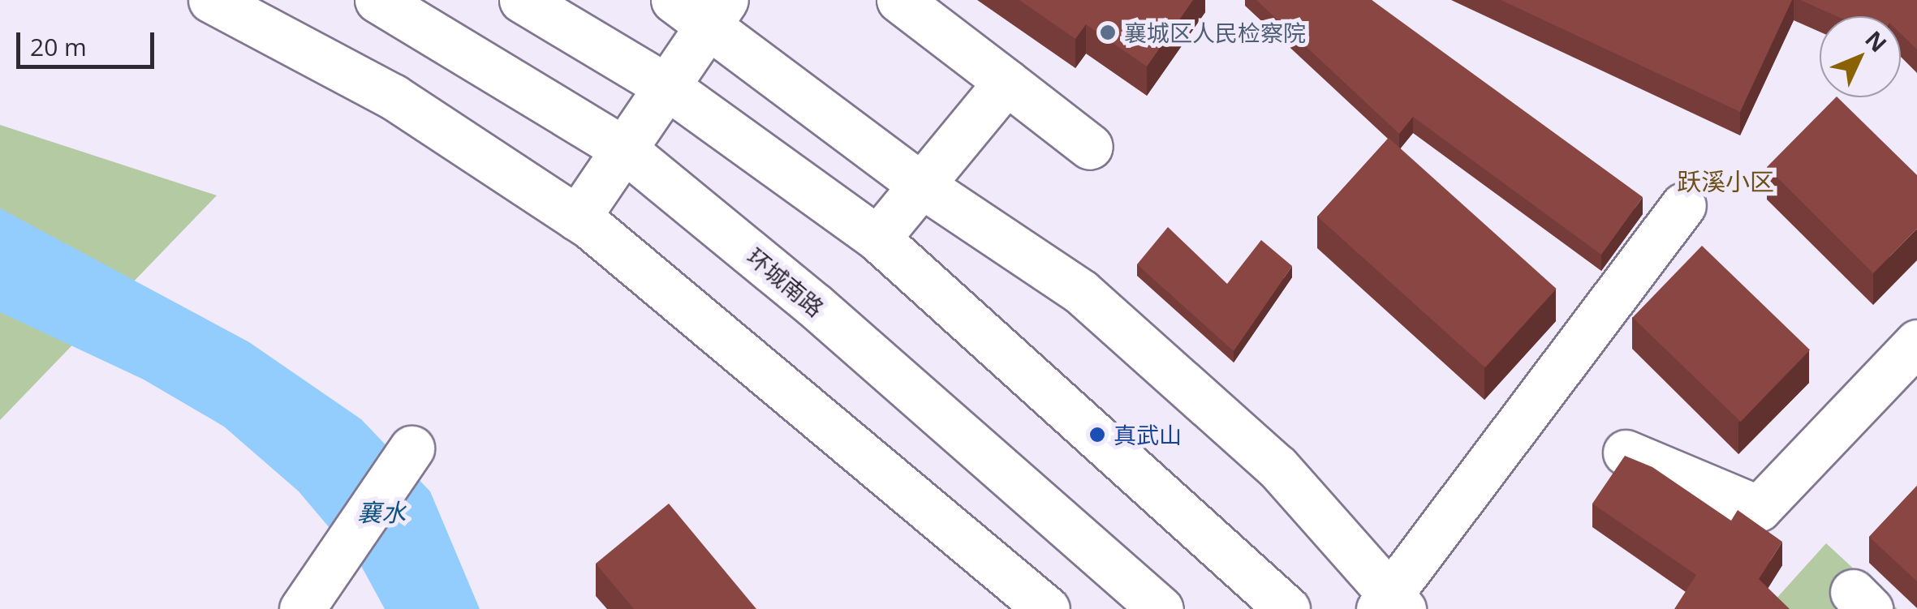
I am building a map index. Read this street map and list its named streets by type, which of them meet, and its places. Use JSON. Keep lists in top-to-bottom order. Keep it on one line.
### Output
{"streets":{"main road":["环城南路"]},"districts":["跃溪小区"],"water":["襄水"],"places":["襄城区人民检察院","真武山"],"scale_bar":"20 m","north":"top right"}
